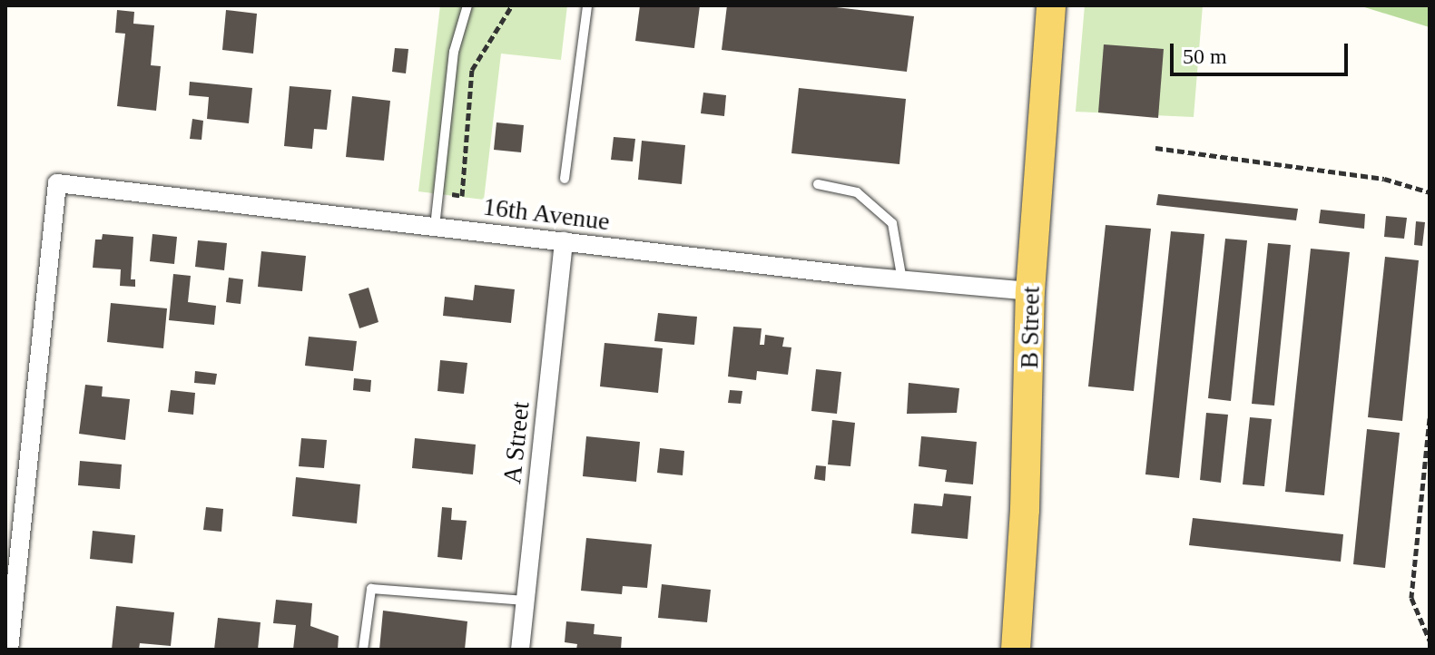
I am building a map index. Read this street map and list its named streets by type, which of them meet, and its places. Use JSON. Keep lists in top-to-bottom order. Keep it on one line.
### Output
{"streets":{"main road":["B Street"],"street":["16th Avenue","A Street"]},"crossings":[["16th Avenue","B Street"],["16th Avenue","A Street"]],"scale_bar":"50 m"}
